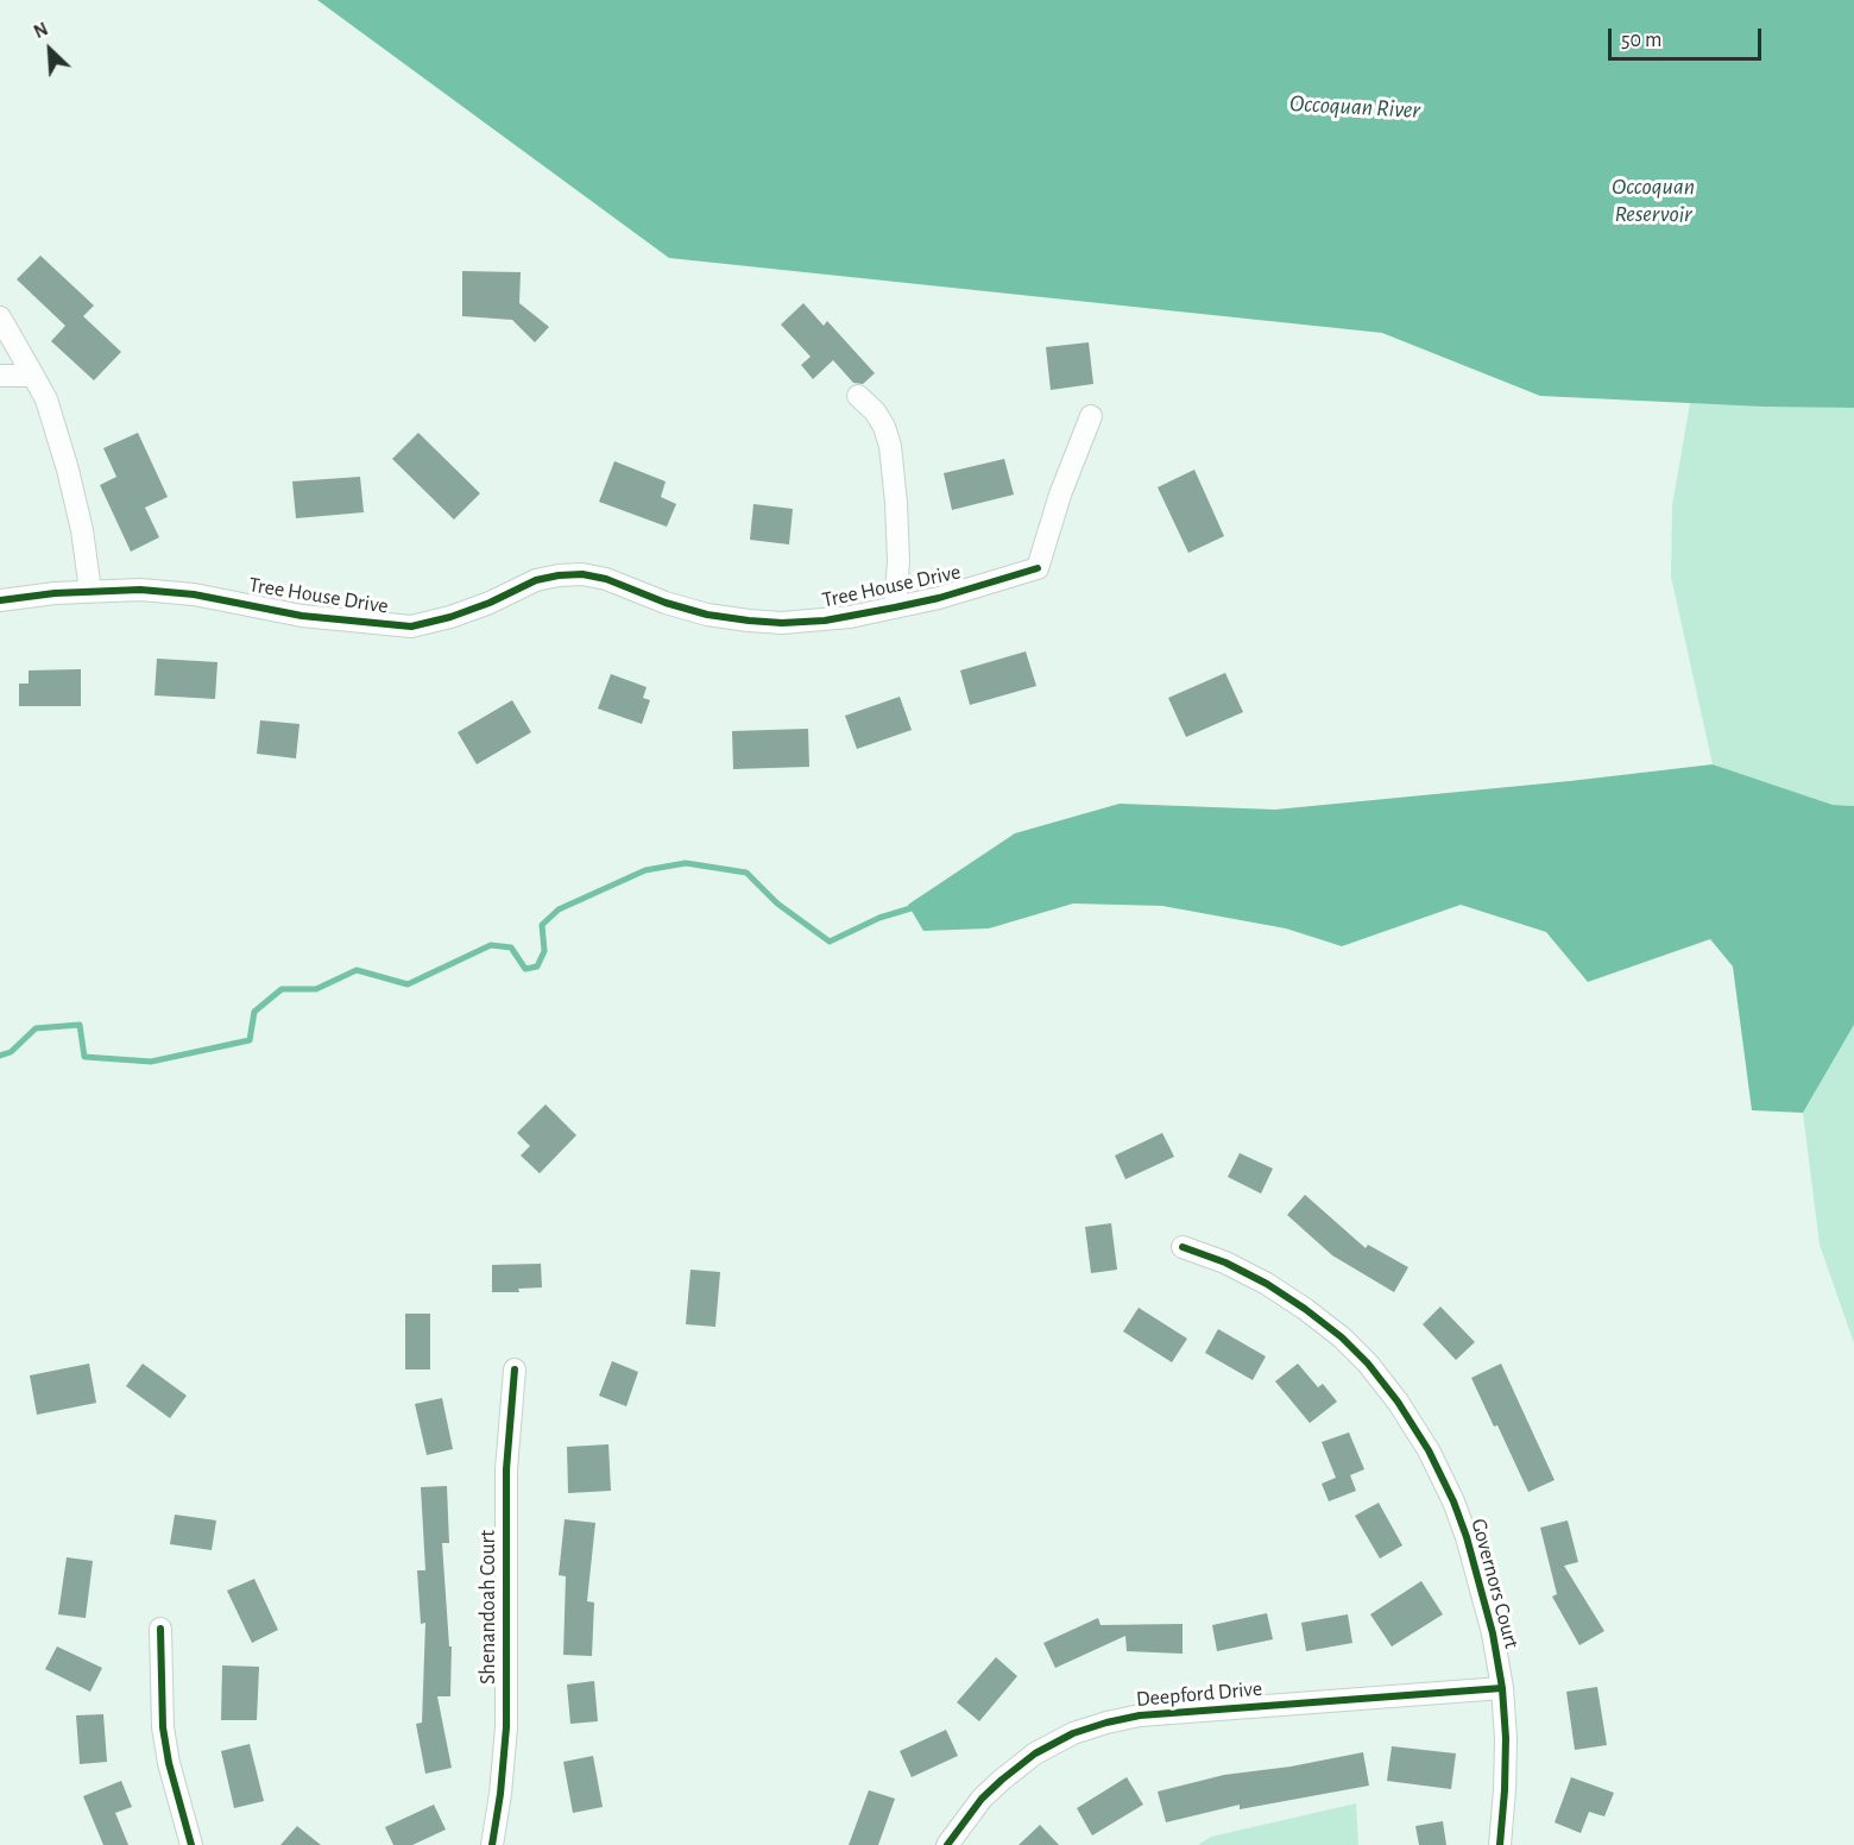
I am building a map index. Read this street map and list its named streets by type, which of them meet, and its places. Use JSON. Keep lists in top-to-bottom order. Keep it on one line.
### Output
{"streets":{"street":["Tree House Drive","Governors Court","Shenandoah Court","Deepford Drive"]},"crossings":[["Governors Court","Deepford Drive"]],"water":["Occoquan River","Occoquan Reservoir"],"scale_bar":"50 m","north":"top left"}
